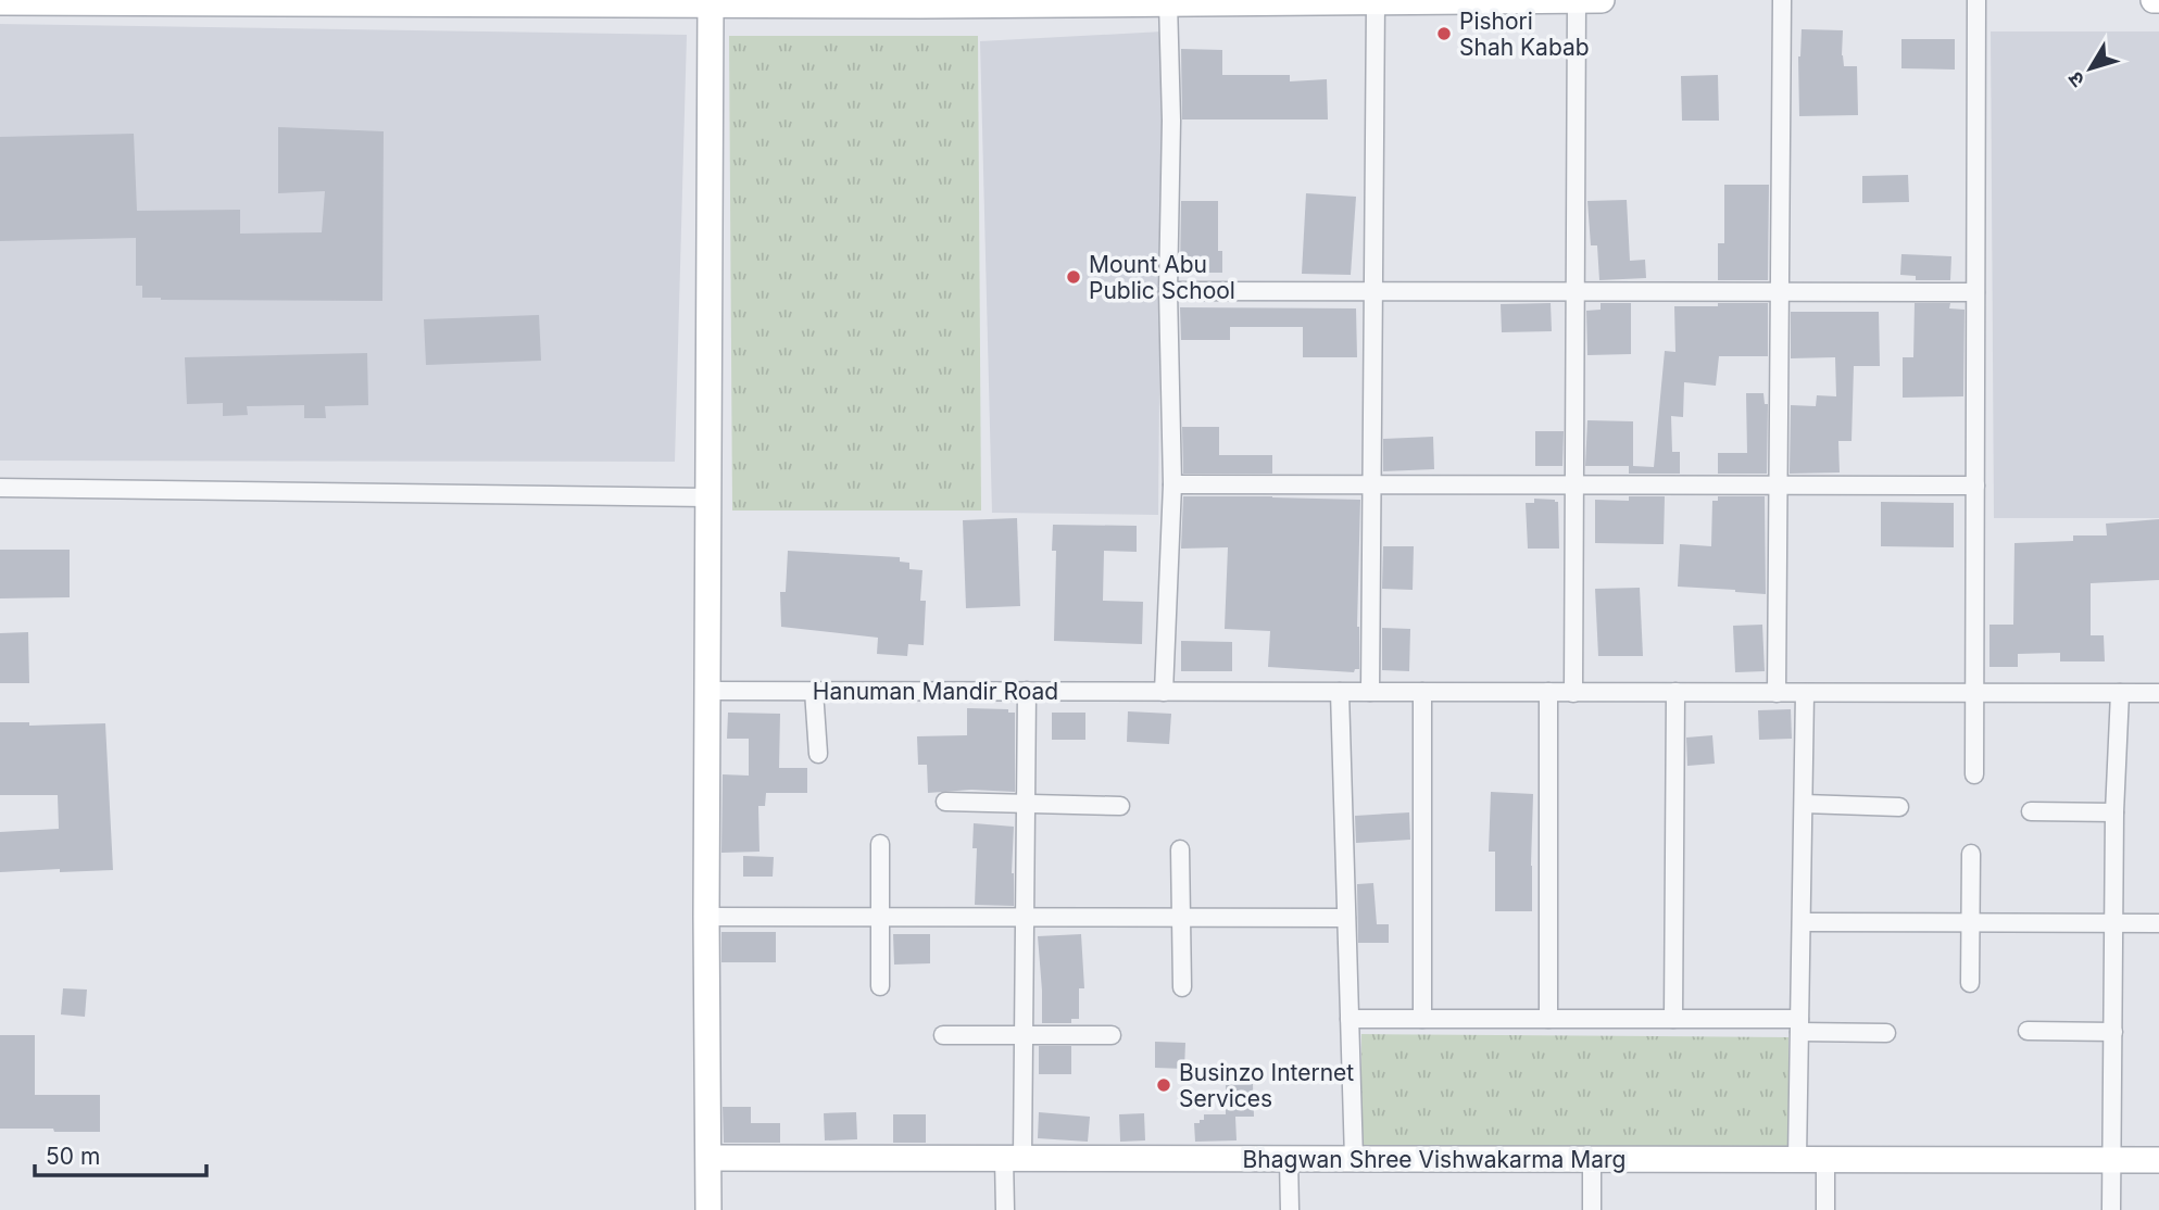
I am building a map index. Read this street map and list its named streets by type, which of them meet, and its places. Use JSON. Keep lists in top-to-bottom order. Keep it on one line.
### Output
{"streets":{"street":["Hanuman Mandir Road","Bhagwan Shree Vishwakarma Marg"]},"places":["Pishori Shah Kabab","Mount Abu Public School","Businzo Internet Services"],"scale_bar":"50 m","north":"bottom left"}
